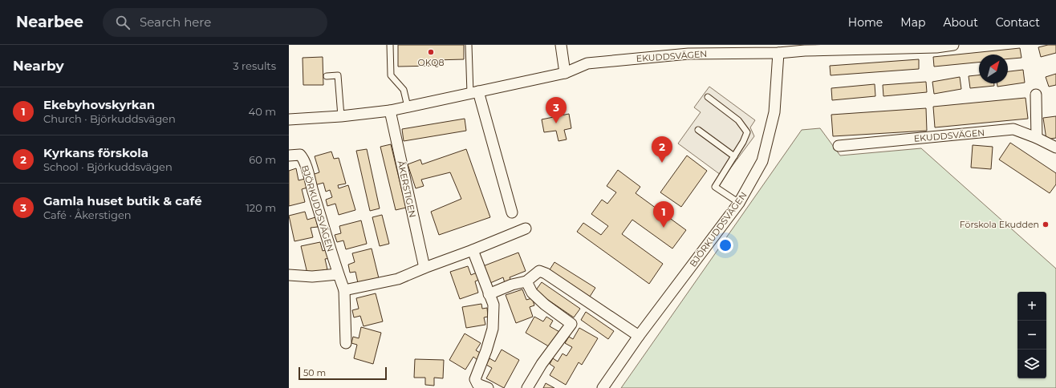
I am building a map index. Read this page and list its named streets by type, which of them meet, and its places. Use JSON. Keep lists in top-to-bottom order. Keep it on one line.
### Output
{"streets":{"street":["EKUDDSVÄGEN","ÅKERSTIGEN","BJÖRKUDDSVÄGEN"]},"crossings":[["EKUDDSVÄGEN","BJÖRKUDDSVÄGEN"]],"places":["OKQ8","Förskola Ekudden"],"scale_bar":"50 m","north":"top right","page":{"header":"Nearbee","search":"Search here","nav":["Home","Map","About","Contact"],"heading":["Nearby","3 results"],"list":[{"mark":"1","name":"Ekebyhovskyrkan","note":"Church · Björkuddsvägen","value":"40 m"},{"mark":"2","name":"Kyrkans förskola","note":"School · Björkuddsvägen","value":"60 m"},{"mark":"3","name":"Gamla huset butik & café","note":"Café · Åkerstigen","value":"120 m"}],"pins":["3","2","1"],"map_buttons":["+","−"],"scale":"50 m"}}
